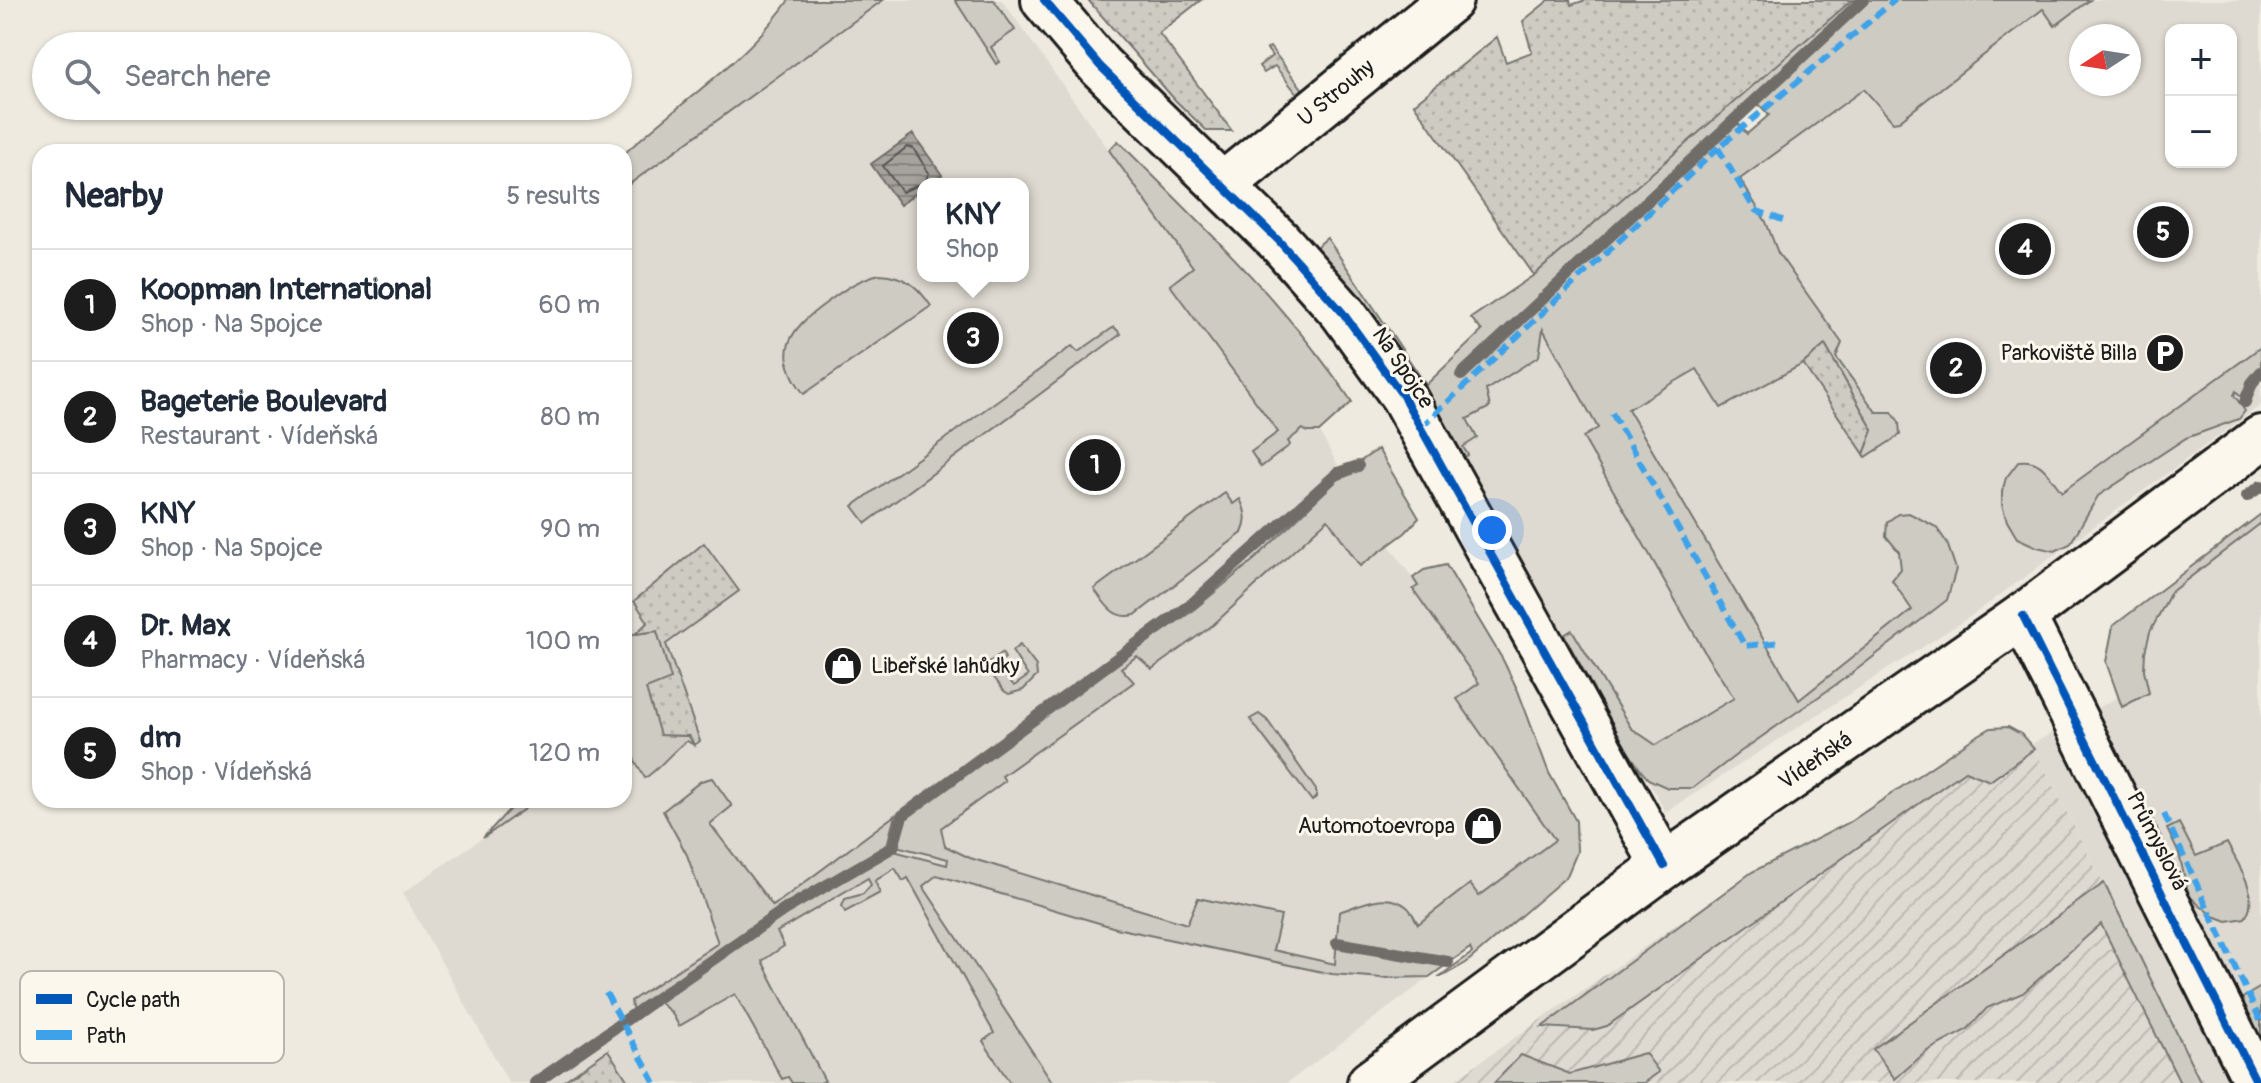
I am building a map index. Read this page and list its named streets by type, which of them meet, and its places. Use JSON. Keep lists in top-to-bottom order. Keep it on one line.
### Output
{"streets":{"street":["U Strouhy","Na Spojce","Vídeňská","Průmyslová"]},"crossings":[["U Strouhy","Na Spojce"],["Na Spojce","Vídeňská"],["Vídeňská","Průmyslová"]],"places":{"parking":["Parkoviště Billa"],"shop":["Libeřské lahůdky","Automotoevropa"]},"legend":["Cycle path","Path"],"north":"left","page":{"map_buttons":["+","−"],"search":"Search here","heading":["Nearby","5 results"],"popup":["KNY","Shop"],"pins":["5","4","3","2","1"],"list":[{"mark":"1","name":"Koopman International","note":"Shop · Na Spojce","value":"60 m"},{"mark":"2","name":"Bageterie Boulevard","note":"Restaurant · Vídeňská","value":"80 m"},{"mark":"3","name":"KNY","note":"Shop · Na Spojce","value":"90 m"},{"mark":"4","name":"Dr. Max","note":"Pharmacy · Vídeňská","value":"100 m"},{"mark":"5","name":"dm","note":"Shop · Vídeňská","value":"120 m"}]}}
